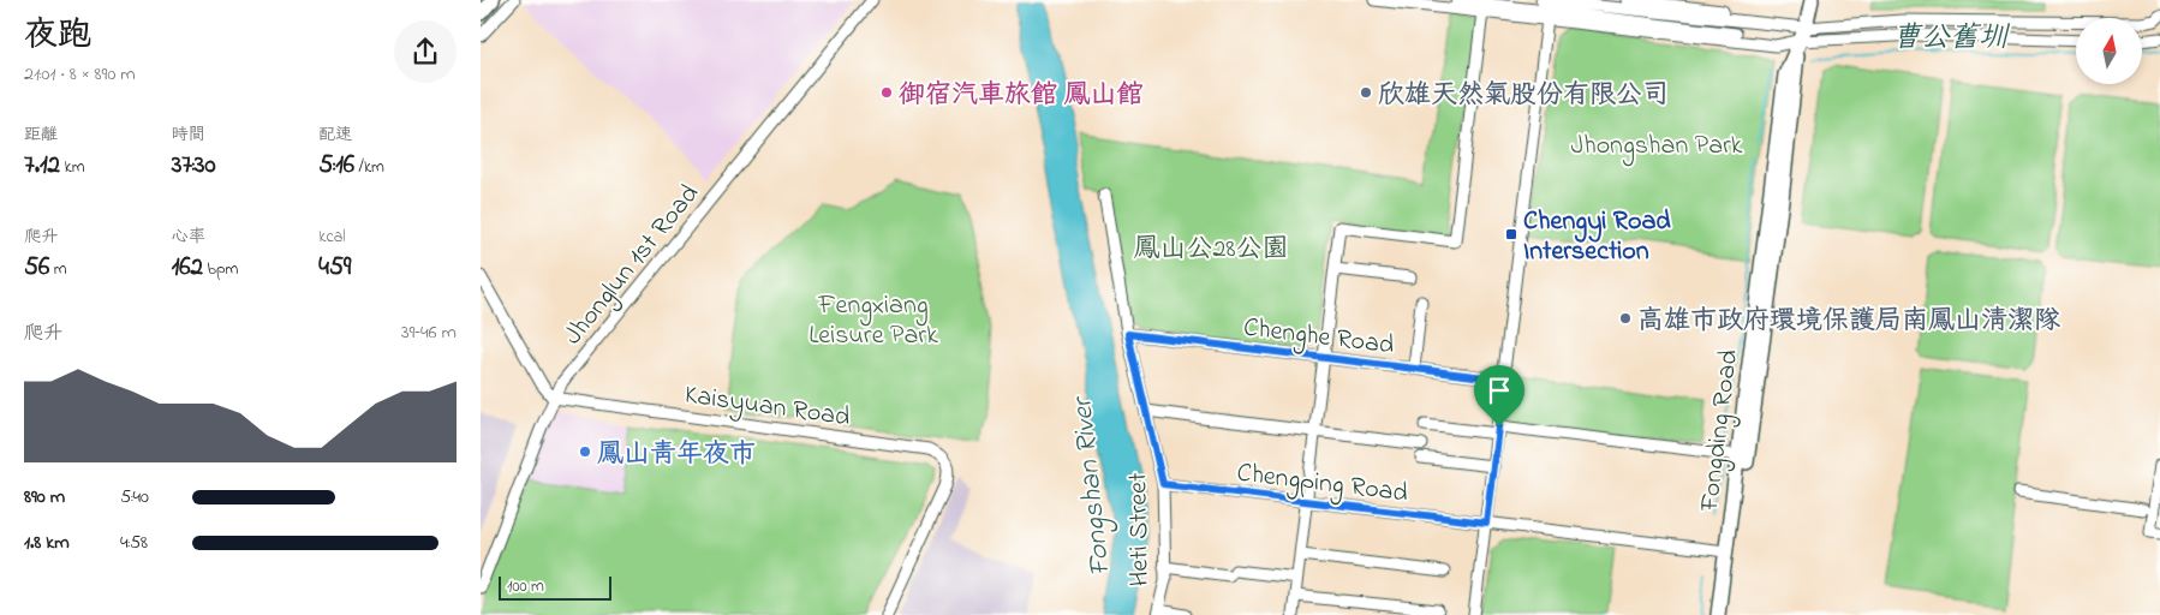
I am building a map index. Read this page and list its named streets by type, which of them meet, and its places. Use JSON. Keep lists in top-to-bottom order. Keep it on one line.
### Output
{"streets":{"main road":["Fongding Road"],"street":["Jhonglun 1st Road","Chenghe Road","Kaisyuan Road","Chengping Road","Heti Street"]},"crossings":[["Jhonglun 1st Road","Kaisyuan Road"],["Chenghe Road","Heti Street"],["Fongding Road","Chengping Road"],["Chengping Road","Heti Street"]],"water":["曹公舊圳","Fongshan River"],"parks":["Jhongshan Park","鳳山公28公園","Fengxiang Leisure Park"],"places":{"other":["御宿汽車旅館 鳳山館","欣雄天然氣股份有限公司","高雄市政府環境保護局南鳳山清潔隊","鳳山青年夜市"],"transit":["Chengyi Road Intersection"]},"scale_bar":"100 m","north":"top","page":{"heading":["夜跑","21:01 · 8 × 890 m"],"stats":[["距離","7.12 km"],["時間","37:30"],["配速","5:16 /km"],["爬升","56 m"],["心率","162 bpm"],["kcal","459"]],"chart":["爬升","39–46 m"],"list":[{"name":"890 m","note":"5:40"},{"name":"1.8 km","note":"4:58"}],"scale":"100 m"}}
